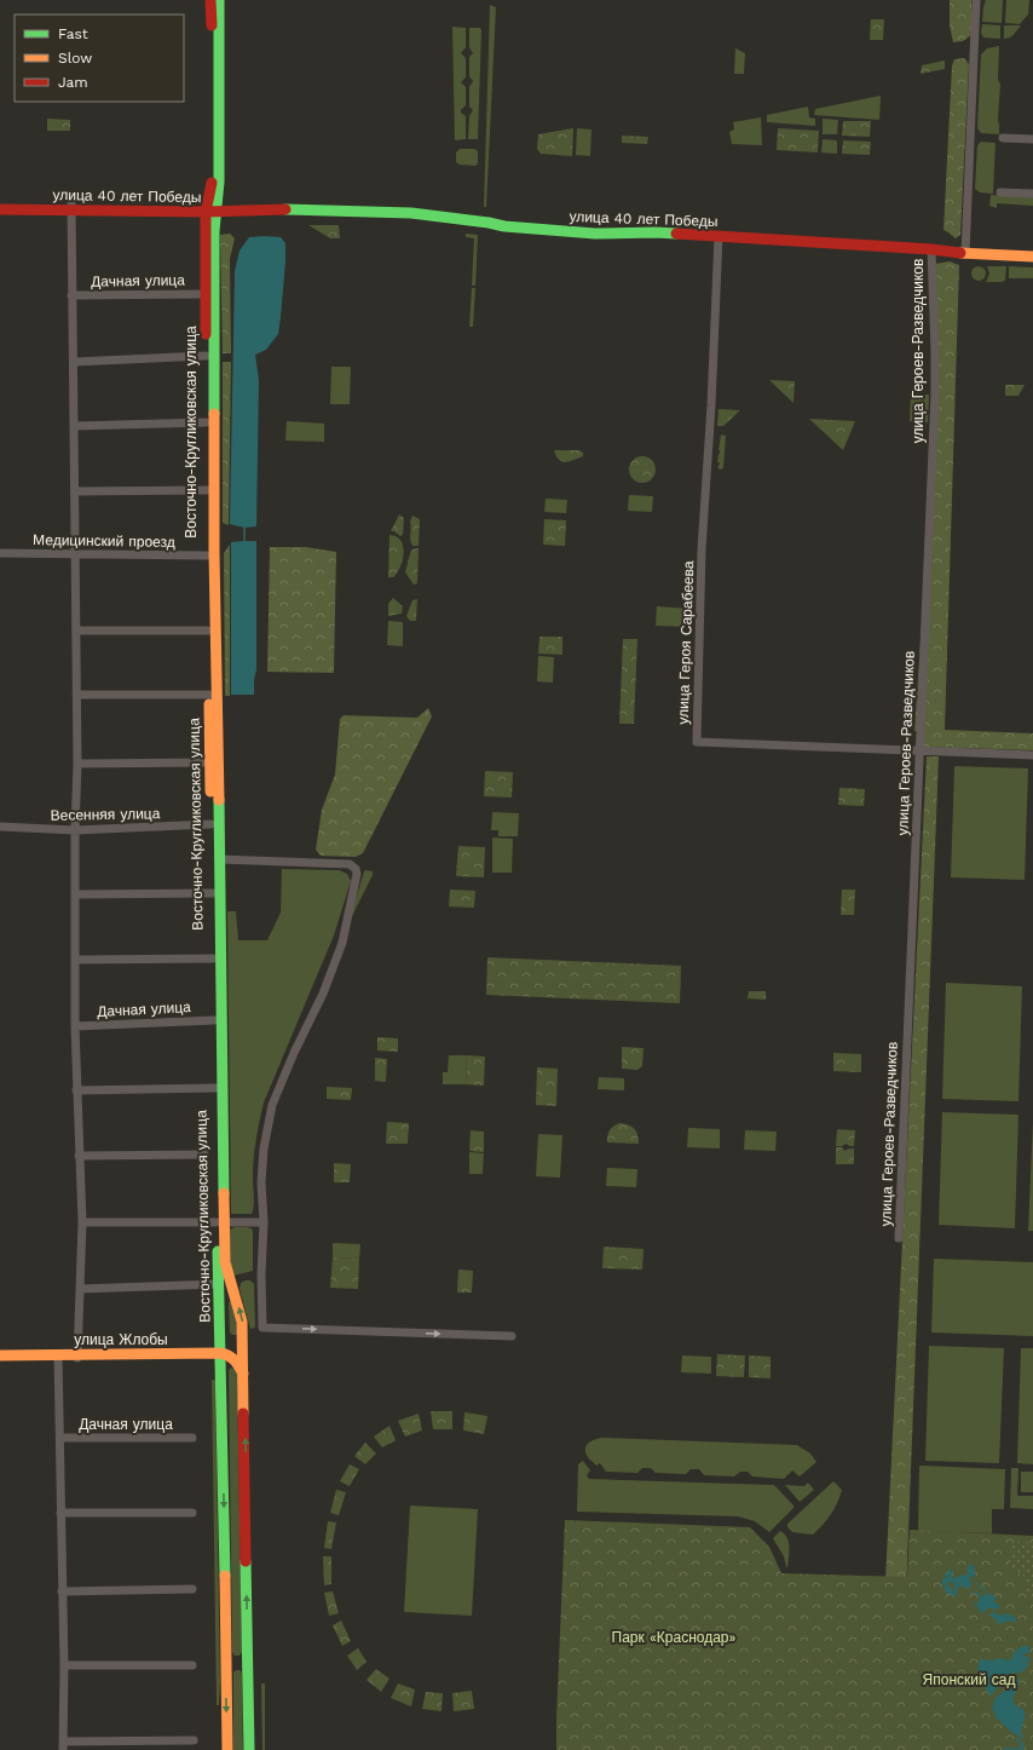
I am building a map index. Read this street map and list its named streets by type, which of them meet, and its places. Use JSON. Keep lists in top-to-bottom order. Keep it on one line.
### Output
{"streets":{"main road":["улица 40 лет Победы","Восточно-Кругликовская улица","улица Жлобы"],"street":["Дачная улица","улица Героев-Разведчиков","Медицинский проезд","улица Героя Сарабеева","Весенняя улица"]},"crossings":[["улица 40 лет Победы","Дачная улица"],["улица 40 лет Победы","улица Героев-Разведчиков"],["улица 40 лет Победы","Восточно-Кругликовская улица"],["улица 40 лет Победы","улица Героя Сарабеева"],["Дачная улица","Восточно-Кругликовская улица"],["Дачная улица","Медицинский проезд"],["Дачная улица","Весенняя улица"],["Дачная улица","улица Жлобы"],["улица Героев-Разведчиков","улица Героя Сарабеева"],["Восточно-Кругликовская улица","Медицинский проезд"],["Восточно-Кругликовская улица","Весенняя улица"],["Восточно-Кругликовская улица","улица Жлобы"]],"parks":["Парк «Краснодар»","Японский сад"],"legend":["Fast","Slow","Jam"]}
